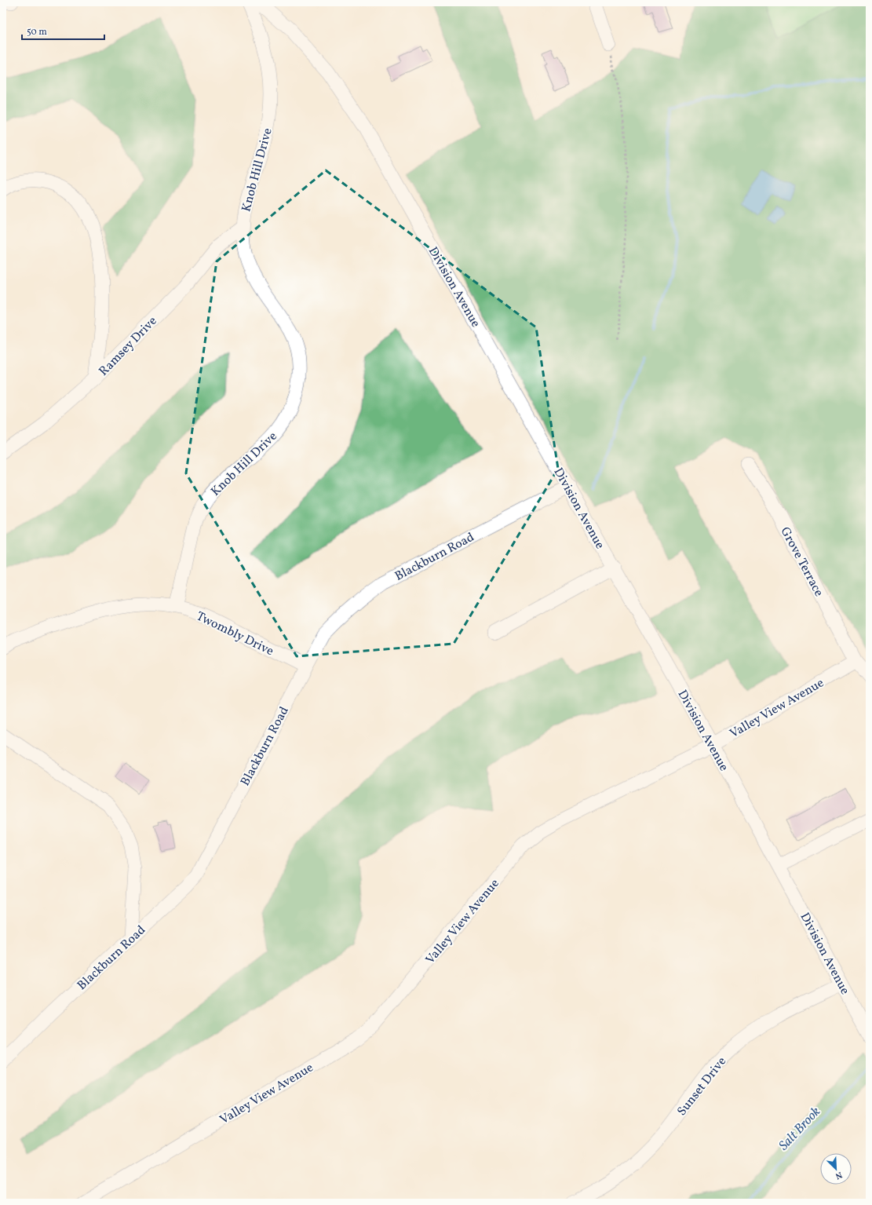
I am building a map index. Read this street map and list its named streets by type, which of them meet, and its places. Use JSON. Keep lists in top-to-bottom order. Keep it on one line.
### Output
{"streets":{"street":["Knob Hill Drive","Division Avenue","Ramsey Drive","Blackburn Road","Grove Terrace","Twombly Drive","Valley View Avenue","Sunset Drive"]},"crossings":[["Knob Hill Drive","Ramsey Drive"],["Knob Hill Drive","Twombly Drive"],["Division Avenue","Blackburn Road"],["Division Avenue","Valley View Avenue"],["Division Avenue","Sunset Drive"],["Blackburn Road","Twombly Drive"],["Grove Terrace","Valley View Avenue"]],"water":["Salt Brook"],"scale_bar":"50 m","north":"bottom right"}
